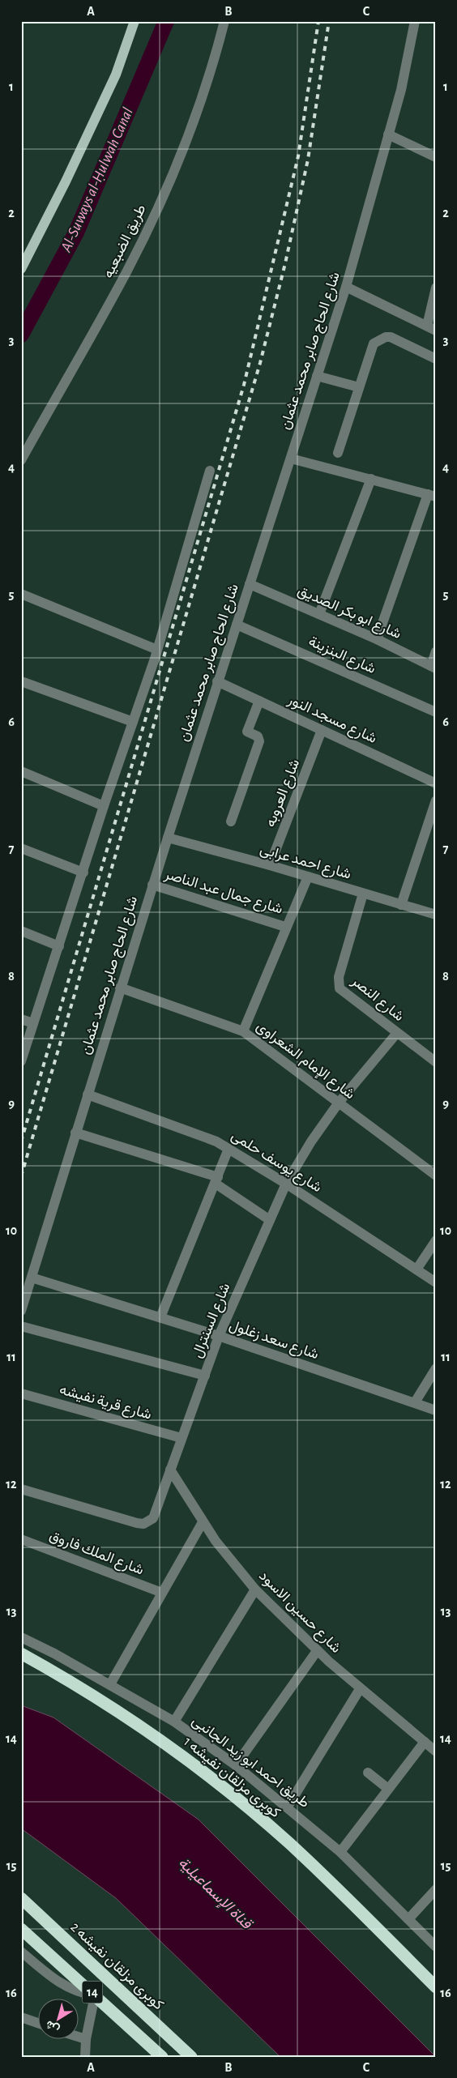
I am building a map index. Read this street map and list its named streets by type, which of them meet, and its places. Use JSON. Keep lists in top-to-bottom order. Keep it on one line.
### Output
{"streets":{"highway":["كوبرى مزلقان نفيشه 1","كوبرى مزلقان نفيشه 2","14"],"street":["طريق الضبعيه","شارع الحاج صابر محمد عثمان","شارع ابو بكر الصديق","شارع البنزينة","شارع مسجد النور","شارع العروبه","شارع احمد عرابى","شارع جمال عبد الناصر","شارع النصر","شارع الإمام الشعراوى","شارع يوسف حلمى","شارع السنترال","شارع سعد زغلول","شارع قرية نفيشه","شارع الملك فاروق","شارع حسين الاسود","طريق احمد ابو زيد الجانبى"]},"crossings":[["شارع الحاج صابر محمد عثمان","شارع ابو بكر الصديق"],["شارع الحاج صابر محمد عثمان","شارع البنزينة"],["شارع الحاج صابر محمد عثمان","شارع مسجد النور"],["شارع الحاج صابر محمد عثمان","شارع احمد عرابى"],["شارع الحاج صابر محمد عثمان","شارع جمال عبد الناصر"],["شارع الحاج صابر محمد عثمان","شارع الإمام الشعراوى"],["شارع الحاج صابر محمد عثمان","شارع يوسف حلمى"],["شارع الحاج صابر محمد عثمان","شارع سعد زغلول"],["شارع مسجد النور","شارع العروبه"],["شارع العروبه","شارع احمد عرابى"],["شارع احمد عرابى","شارع النصر"],["شارع النصر","شارع السنترال"],["شارع الإمام الشعراوى","شارع السنترال"],["شارع يوسف حلمى","شارع السنترال"],["شارع السنترال","شارع سعد زغلول"],["شارع السنترال","شارع قرية نفيشه"],["شارع السنترال","شارع حسين الاسود"]],"water":["Al-Suways al-Ḥulwah Canal","قناة الإسماعيلية"],"north":"bottom left","grid":{"columns":["A","B","C"],"rows":["1","2","3","4","5","6","7","8","9","10","11","12","13","14","15","16"]}}
